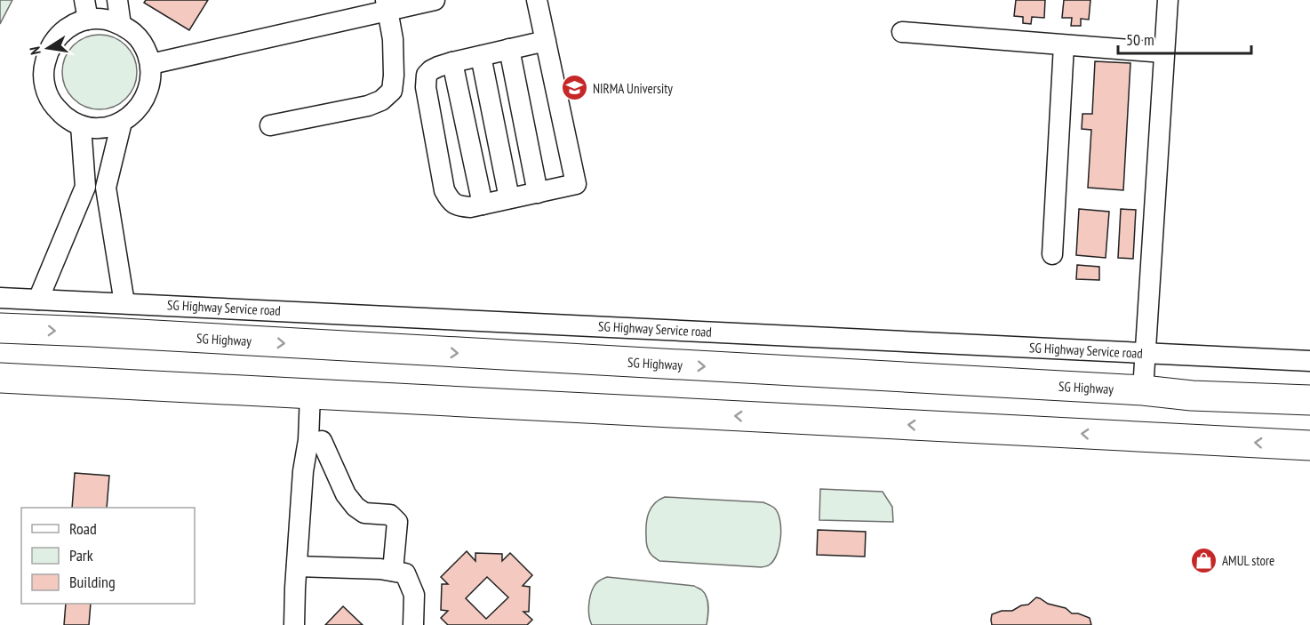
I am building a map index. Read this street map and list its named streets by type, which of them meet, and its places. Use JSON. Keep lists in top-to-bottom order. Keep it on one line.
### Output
{"streets":{"highway":["SG Highway"],"street":["SG Highway Service road"]},"places":{"school or university":["NIRMA University"],"shop":["AMUL store"]},"legend":["Road","Park","Building"],"scale_bar":"50 m","north":"left"}
